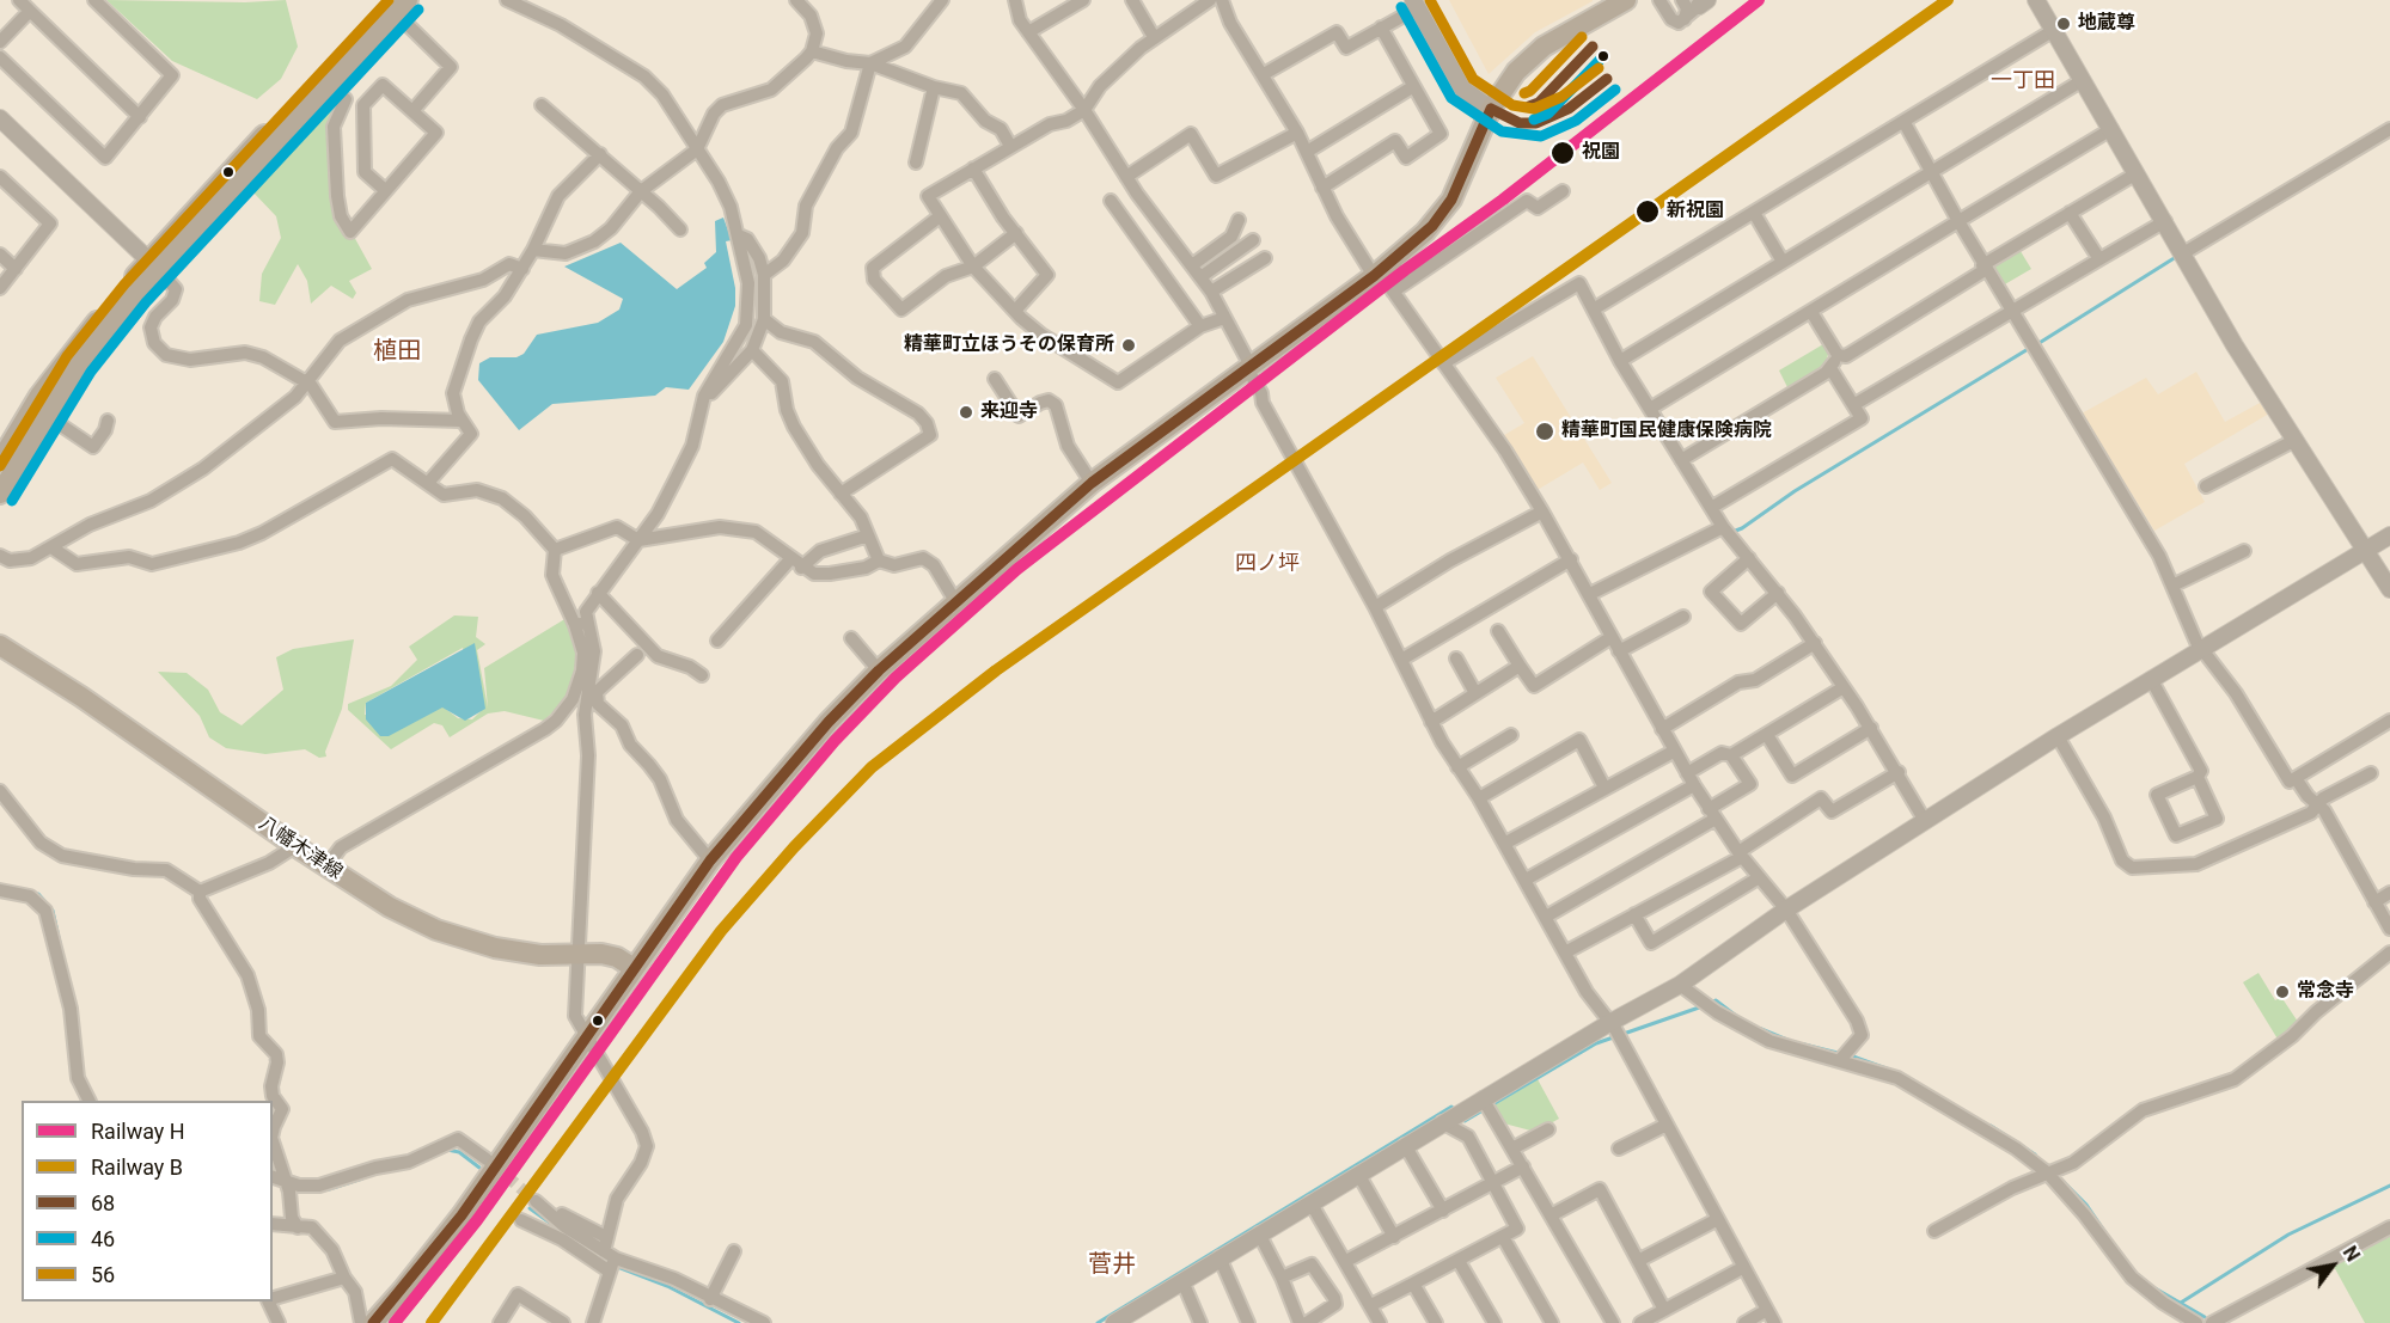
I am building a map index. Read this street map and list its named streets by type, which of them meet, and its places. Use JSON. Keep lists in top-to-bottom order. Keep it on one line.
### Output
{"streets":{"main road":["八幡木津線"]},"districts":["一丁田","植田","四ノ坪","菅井"],"places":["地蔵尊","祝園","新祝園","精華町立ほうその保育所","来迎寺","精華町国民健康保険病院","常念寺"],"lines":["rail line H","rail line B","transit line 56","transit line 46","transit line 68"],"legend":["Railway H","Railway B","68","46","56"],"north":"top right"}
